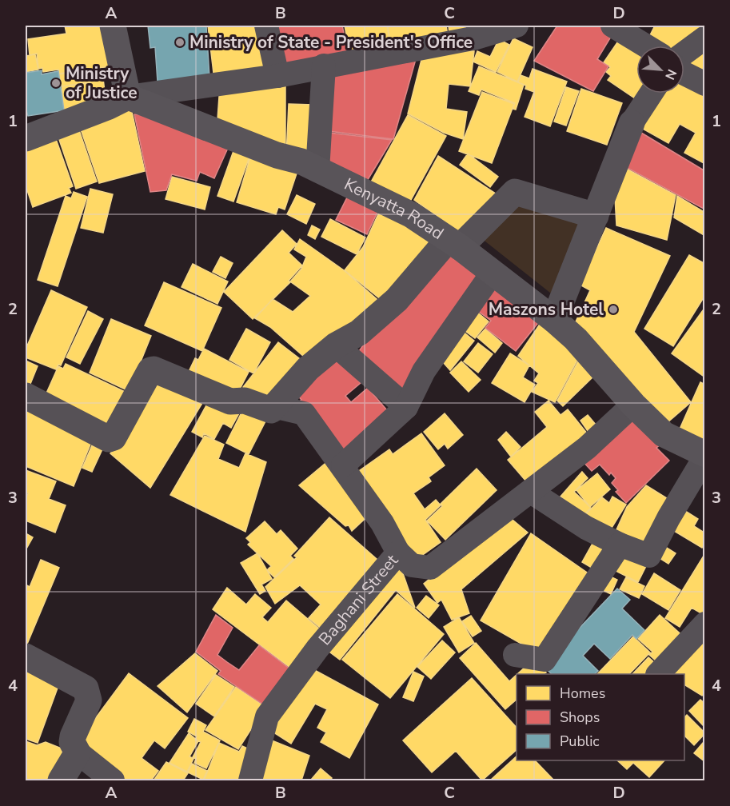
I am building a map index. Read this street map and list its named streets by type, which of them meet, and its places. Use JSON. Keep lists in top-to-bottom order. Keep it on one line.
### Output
{"streets":{"main road":["Kenyatta Road"],"street":["Baghani Street"]},"crossings":[["Kenyatta Road","Baghani Street"]],"places":["Ministry of State - President's Office","Ministry of Justice","Maszons Hotel"],"legend":["Homes","Shops","Public"],"north":"bottom right","grid":{"columns":["A","B","C","D"],"rows":["1","2","3","4"]}}
